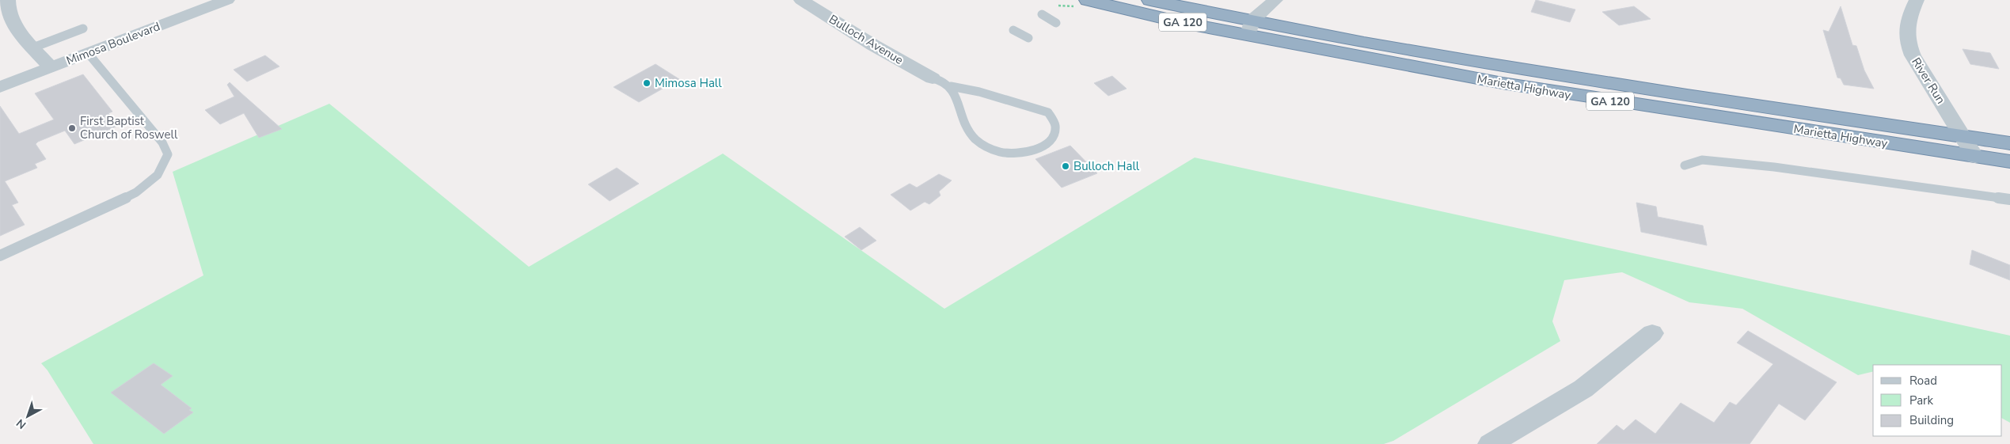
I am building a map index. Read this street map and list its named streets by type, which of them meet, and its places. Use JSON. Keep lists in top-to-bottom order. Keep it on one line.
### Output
{"streets":{"highway":["GA 120","Marietta Highway"],"street":["Bulloch Avenue","Mimosa Boulevard","River Run"]},"crossings":[["River Run","Marietta Highway"]],"places":["Mimosa Hall","First Baptist Church of Roswell","Bulloch Hall"],"legend":["Road","Park","Building"],"north":"bottom left"}
